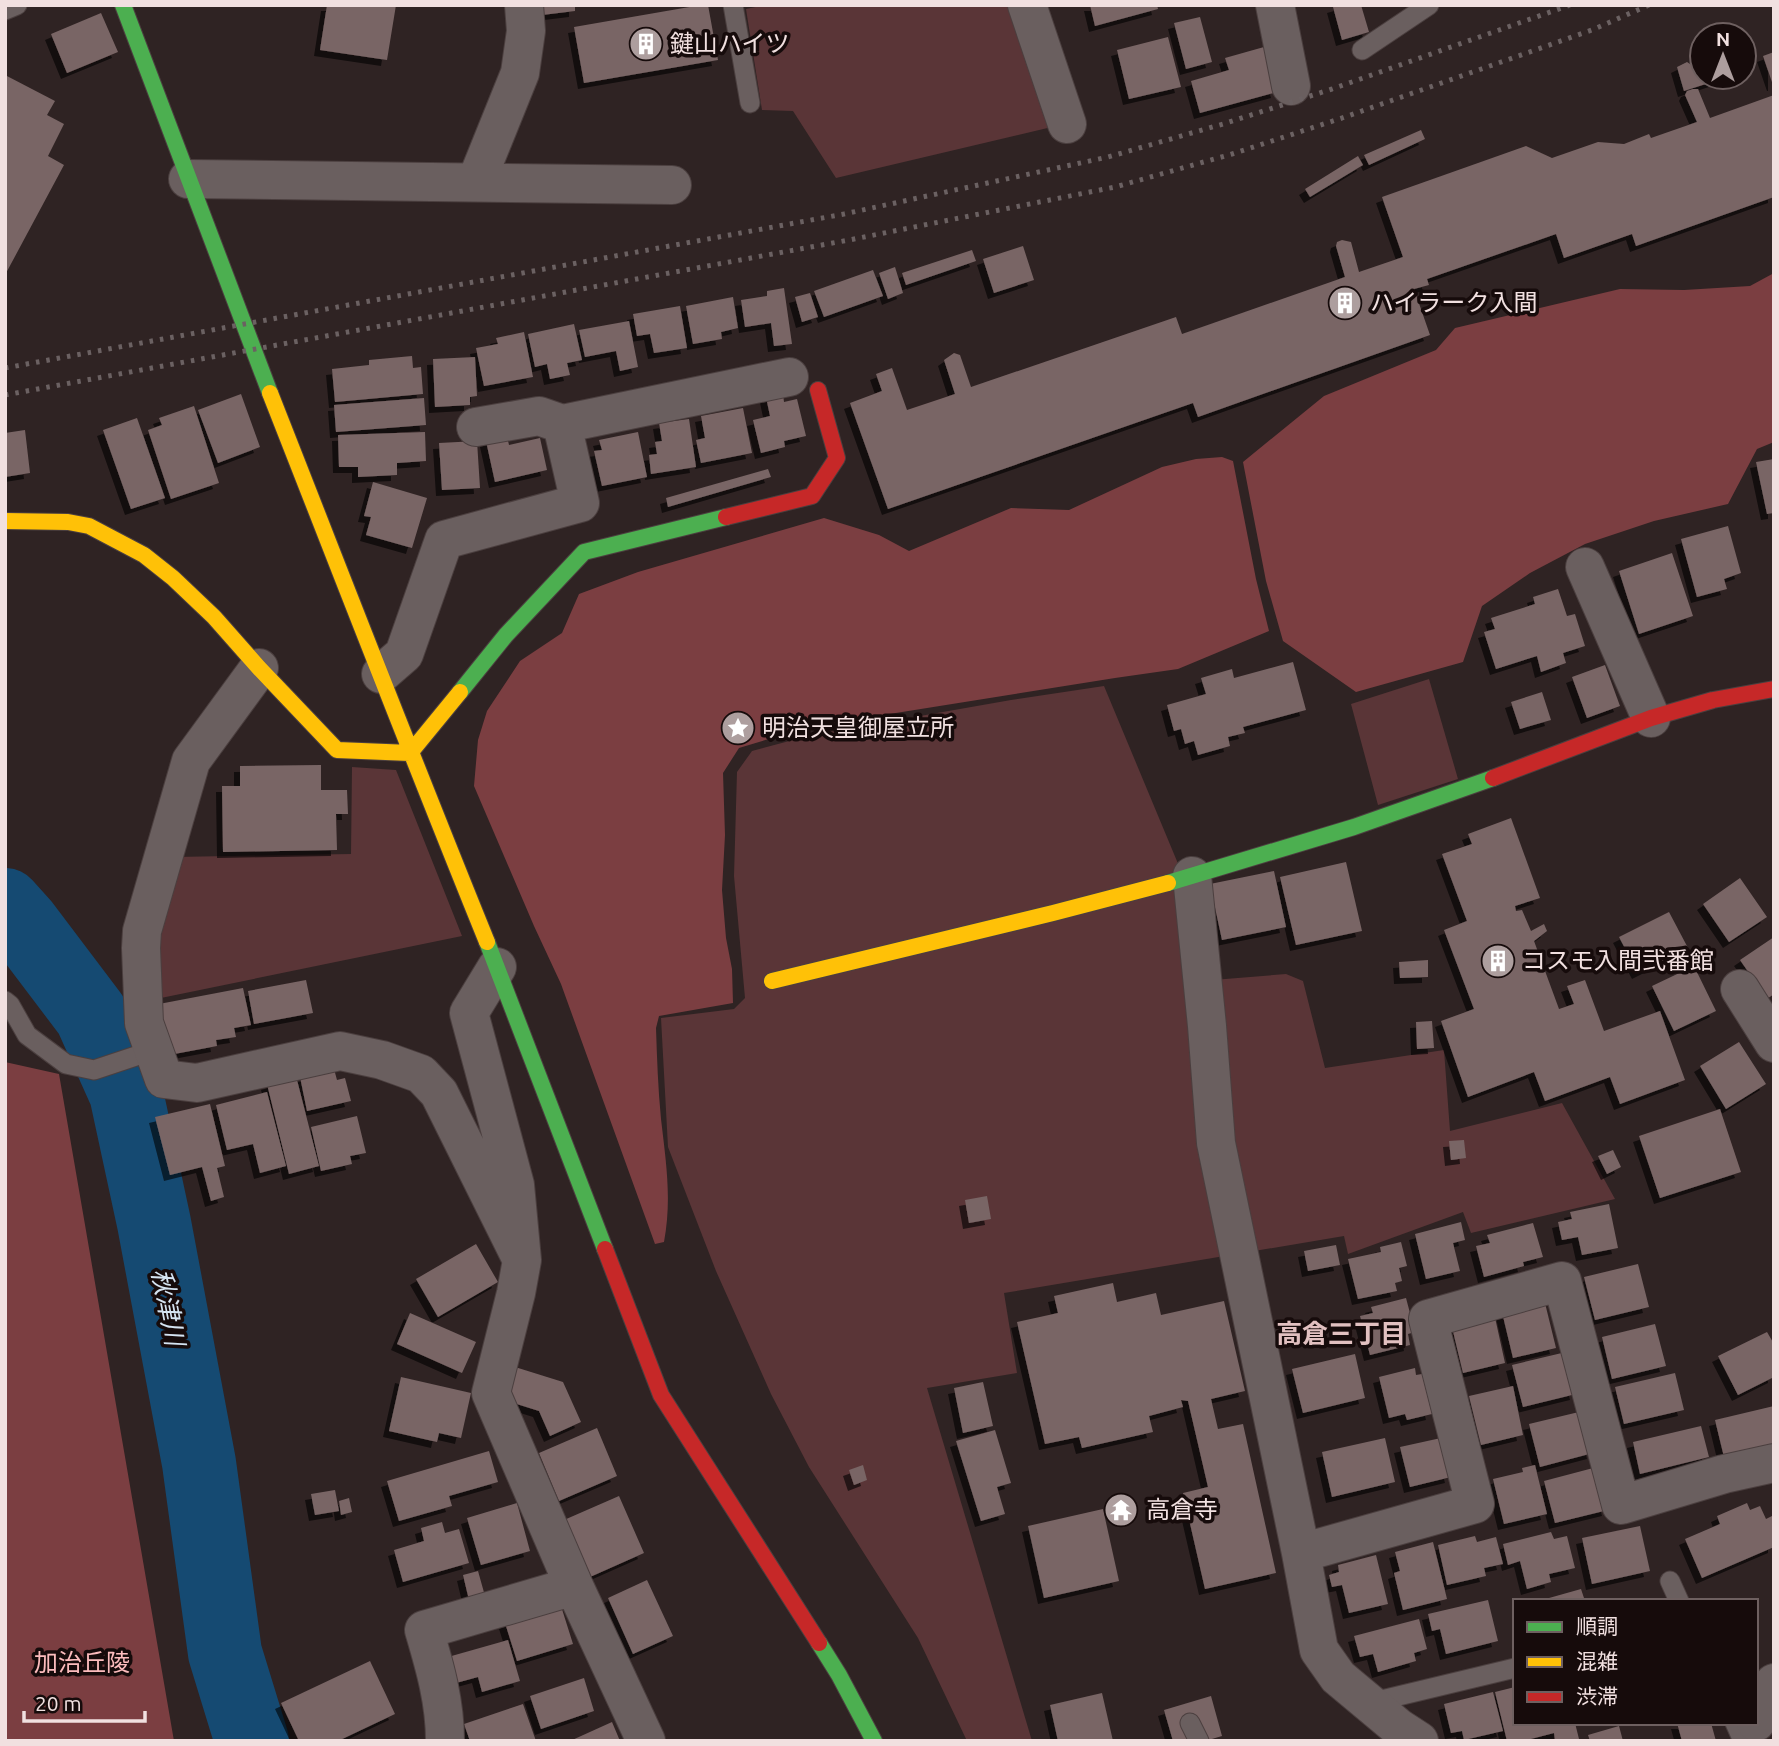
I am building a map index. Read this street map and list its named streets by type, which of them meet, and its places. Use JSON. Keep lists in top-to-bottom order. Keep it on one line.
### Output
{"districts":["高倉三丁目"],"water":["秋津川"],"parks":["加治丘陵"],"places":{"building":["鍵山ハイツ","ハイラーク入間","コスモ入間弐番館"],"place":["明治天皇御屋立所"],"temple":["高倉寺"]},"legend":["順調","混雑","渋滞"],"scale_bar":"20 m","north":"top"}
